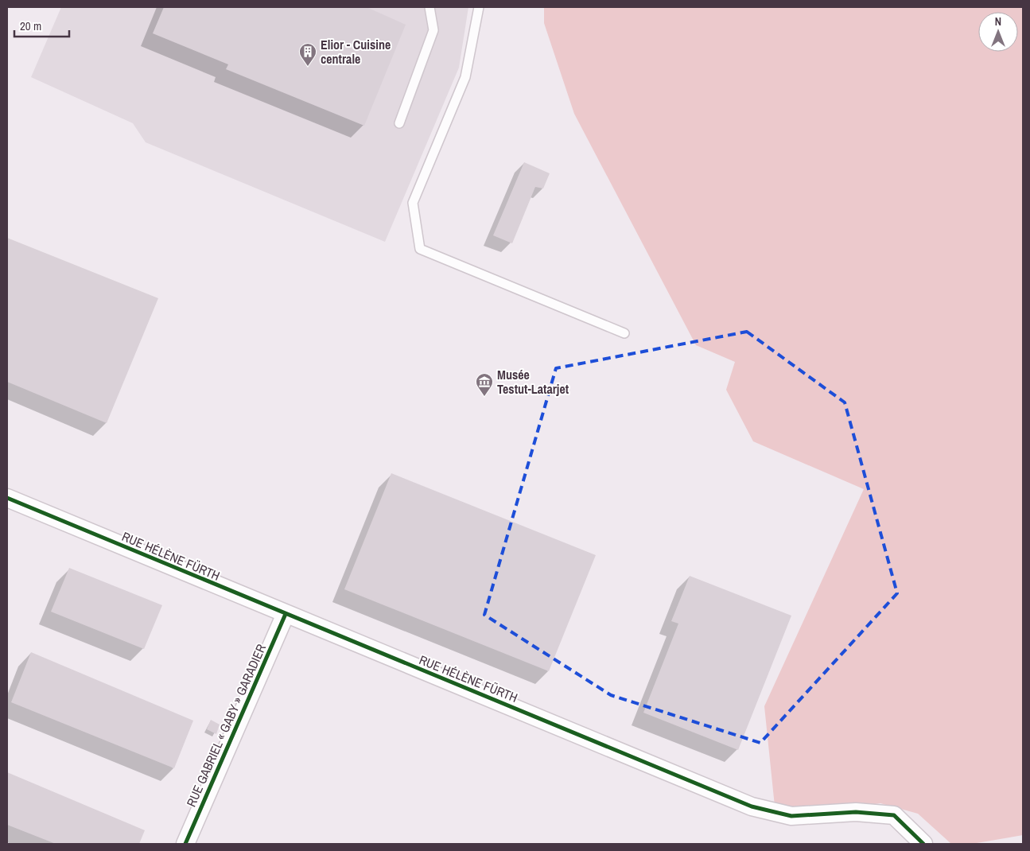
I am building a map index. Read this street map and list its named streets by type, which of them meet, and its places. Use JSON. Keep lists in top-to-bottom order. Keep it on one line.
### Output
{"streets":{"street":["RUE HÉLÈNE FÜRTH","RUE GABRIEL « GABY » GARADIER"]},"crossings":[["RUE HÉLÈNE FÜRTH","RUE GABRIEL « GABY » GARADIER"]],"places":{"building":["Elior - Cuisine centrale"],"museum":["Musée Testut-Latarjet"]},"scale_bar":"20 m","north":"top"}
